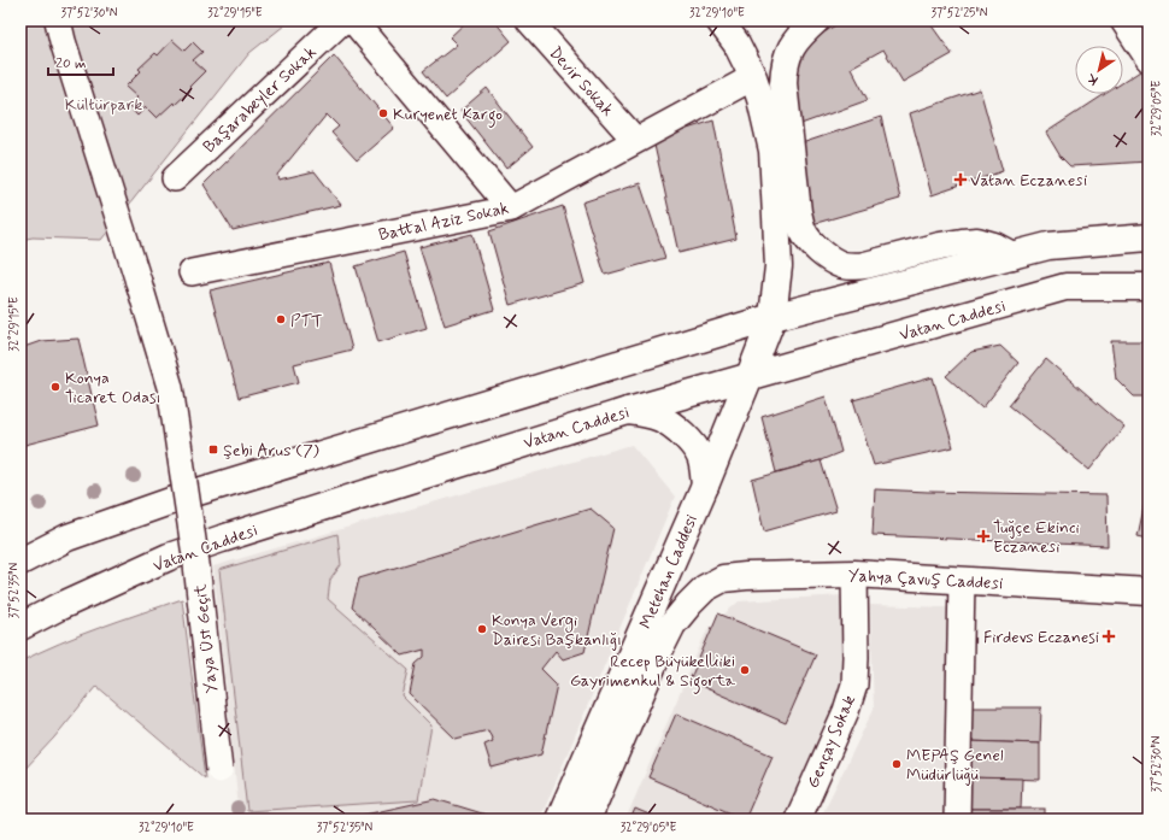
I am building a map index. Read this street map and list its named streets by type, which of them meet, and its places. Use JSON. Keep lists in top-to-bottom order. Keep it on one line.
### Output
{"streets":{"main road":["Vatan Caddesi","Metehan Caddesi","Yahya Çavuş Caddesi"],"street":["Devir Sokak","Başarabeyler Sokak","Battal Aziz Sokak","Yaya Üst Geçit","Gençay Sokak"]},"crossings":[["Devir Sokak","Battal Aziz Sokak"],["Battal Aziz Sokak","Metehan Caddesi"],["Vatan Caddesi","Metehan Caddesi"],["Metehan Caddesi","Yahya Çavuş Caddesi"],["Yahya Çavuş Caddesi","Gençay Sokak"]],"parks":["Kültürpark"],"places":{"other":["Kuryenet Kargo","PTT","Konya Ticaret Odası","Konya Vergi Dairesi Başkanlığı","Recep Büyükelliiki Gayrimenkul & Sigorta","MEPAŞ Genel Müdürlüğü"],"health":["Vatan Eczanesi","Tuğçe Ekinci Eczanesi","Firdevs Eczanesi"],"transit":["Şebi Arus (7)"]},"scale_bar":"20 m","north":"bottom left","coordinates":["37°52'30\"N","32°29'15\"E","32°29'10\"E","37°52'25\"N","32°29'05\"E","37°52'35\"N"]}
